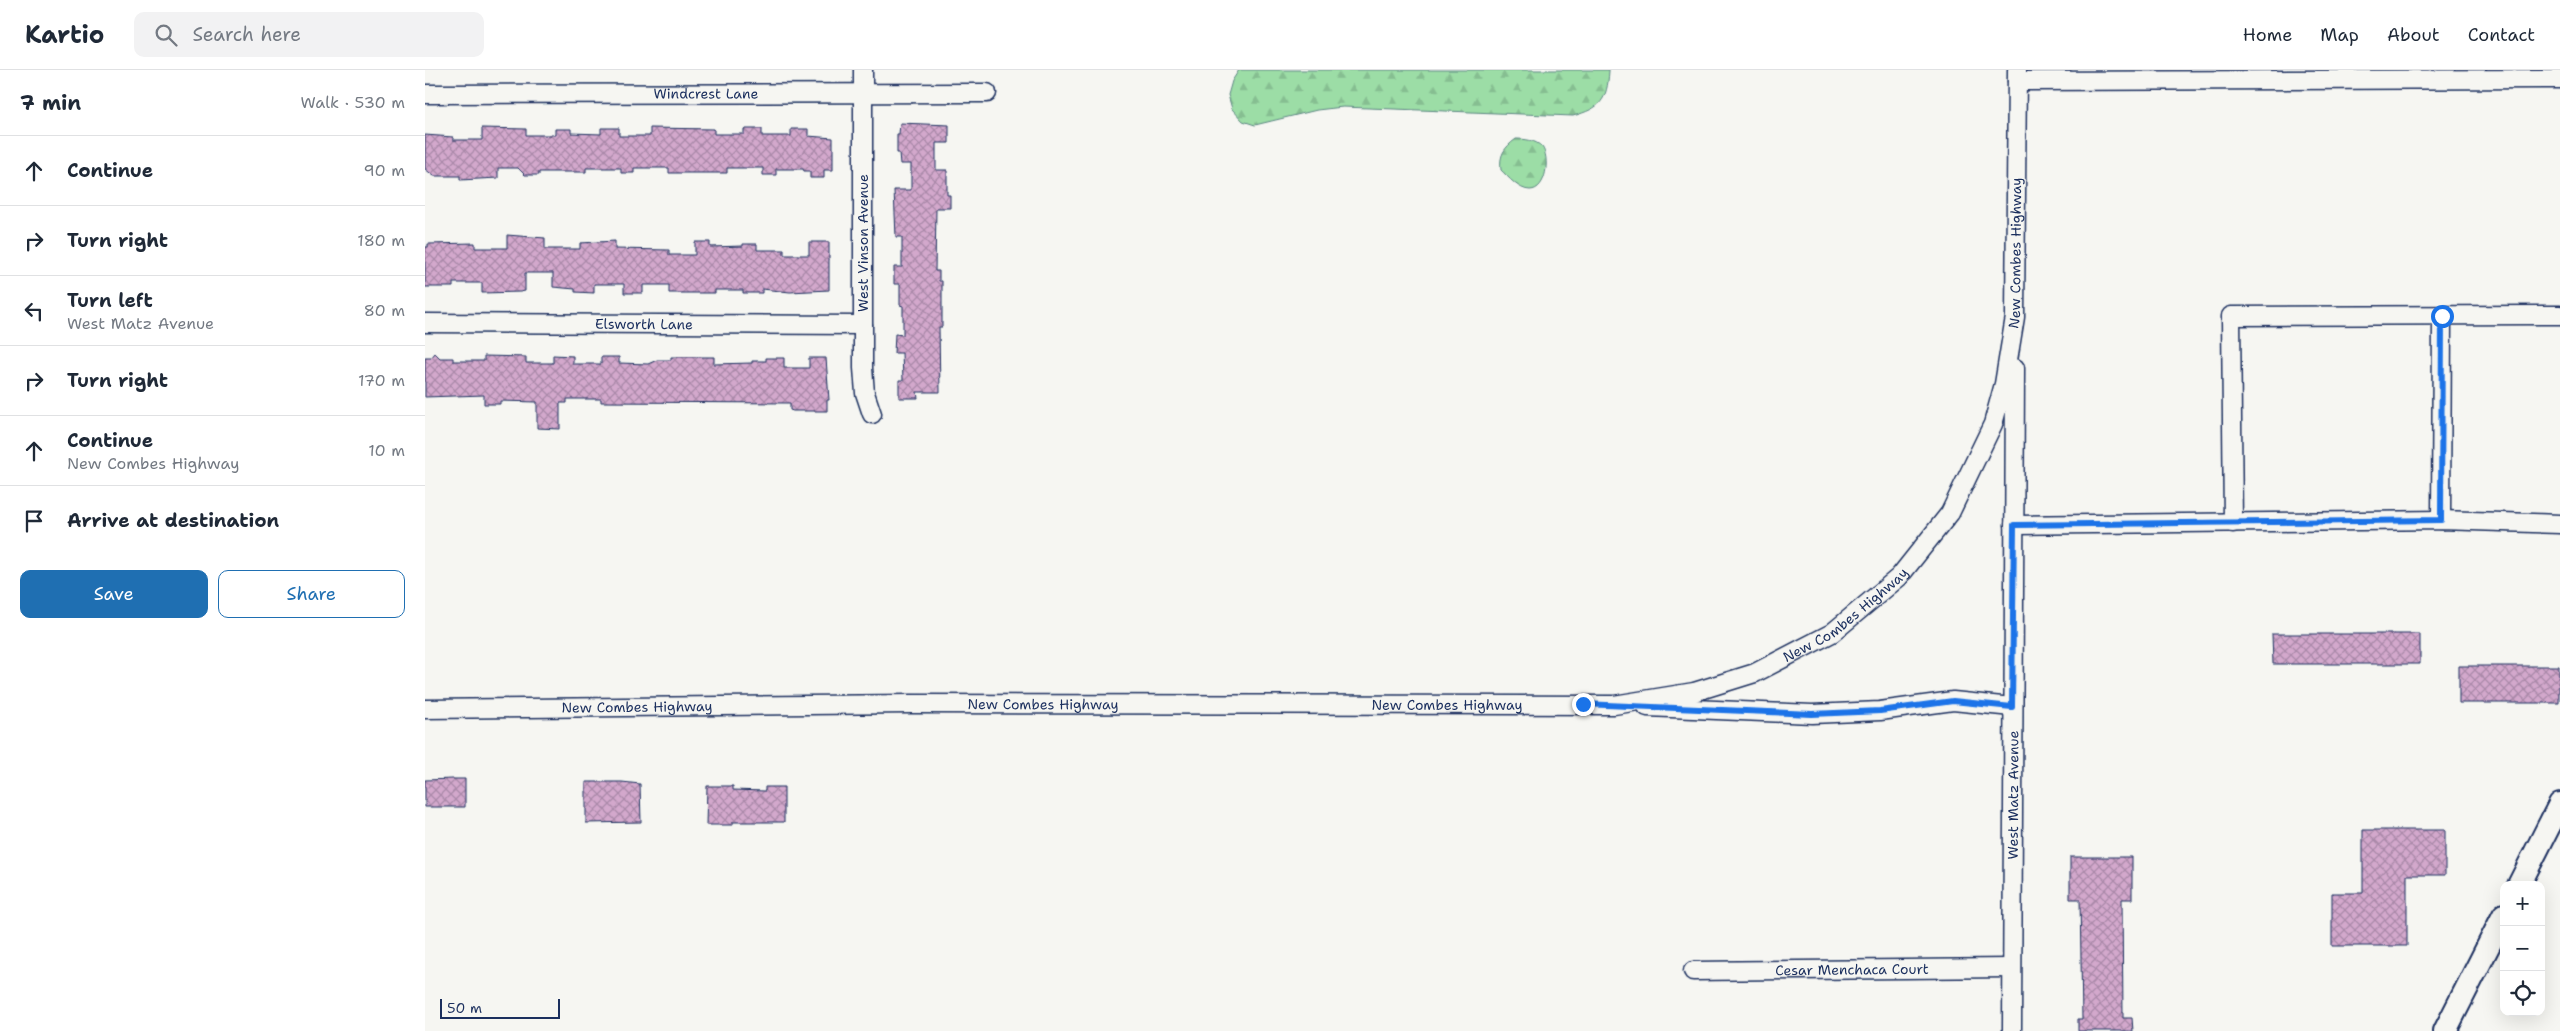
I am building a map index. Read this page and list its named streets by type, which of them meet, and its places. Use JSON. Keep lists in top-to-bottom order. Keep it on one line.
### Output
{"streets":{"street":["Windcrest Lane","West Vinson Avenue","New Combes Highway","Elsworth Lane","West Matz Avenue","Cesar Menchaca Court"]},"crossings":[["Windcrest Lane","West Vinson Avenue"],["West Vinson Avenue","Elsworth Lane"],["New Combes Highway","West Matz Avenue"],["West Matz Avenue","Cesar Menchaca Court"]],"scale_bar":"50 m","page":{"header":"Kartio","search":"Search here","nav":["Home","Map","About","Contact"],"heading":["7 min","Walk · 530 m"],"list":[["Continue","90 m"],["Turn right","180 m"],["Turn left","West Matz Avenue","80 m"],["Turn right","170 m"],["Continue","New Combes Highway","10 m"],"Arrive at destination"],"buttons":["Save","Share"],"map_buttons":["+","−"],"scale":"50 m"}}
